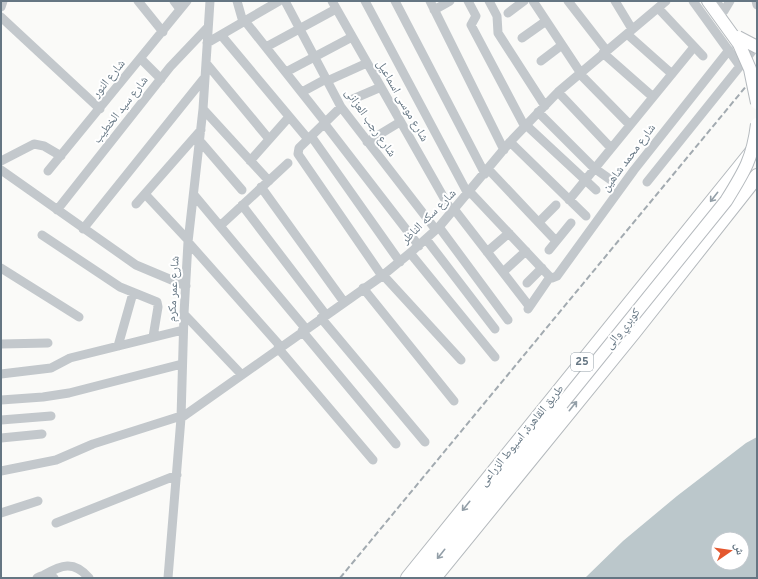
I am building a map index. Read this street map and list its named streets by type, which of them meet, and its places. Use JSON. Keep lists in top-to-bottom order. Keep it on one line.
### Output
{"streets":{"highway":["25","طريق القاهرة, اسيوط الزراعى"],"main road":["كوبري والى"],"street":["شارع النور","شارع موسى اسماعيل","شارع سيد الخطيب","شارع رجب العزانى","شارع محمد شاهين","شارع سكه الناظر","شارع عمر مكرم"]},"crossings":[["شارع موسى اسماعيل","شارع محمد شاهين"],["شارع موسى اسماعيل","شارع سكه الناظر"],["شارع سيد الخطيب","شارع عمر مكرم"],["شارع رجب العزانى","شارع سكه الناظر"],["شارع سكه الناظر","شارع عمر مكرم"],["كوبري والى","طريق القاهرة, اسيوط الزراعى"]],"north":"right"}
